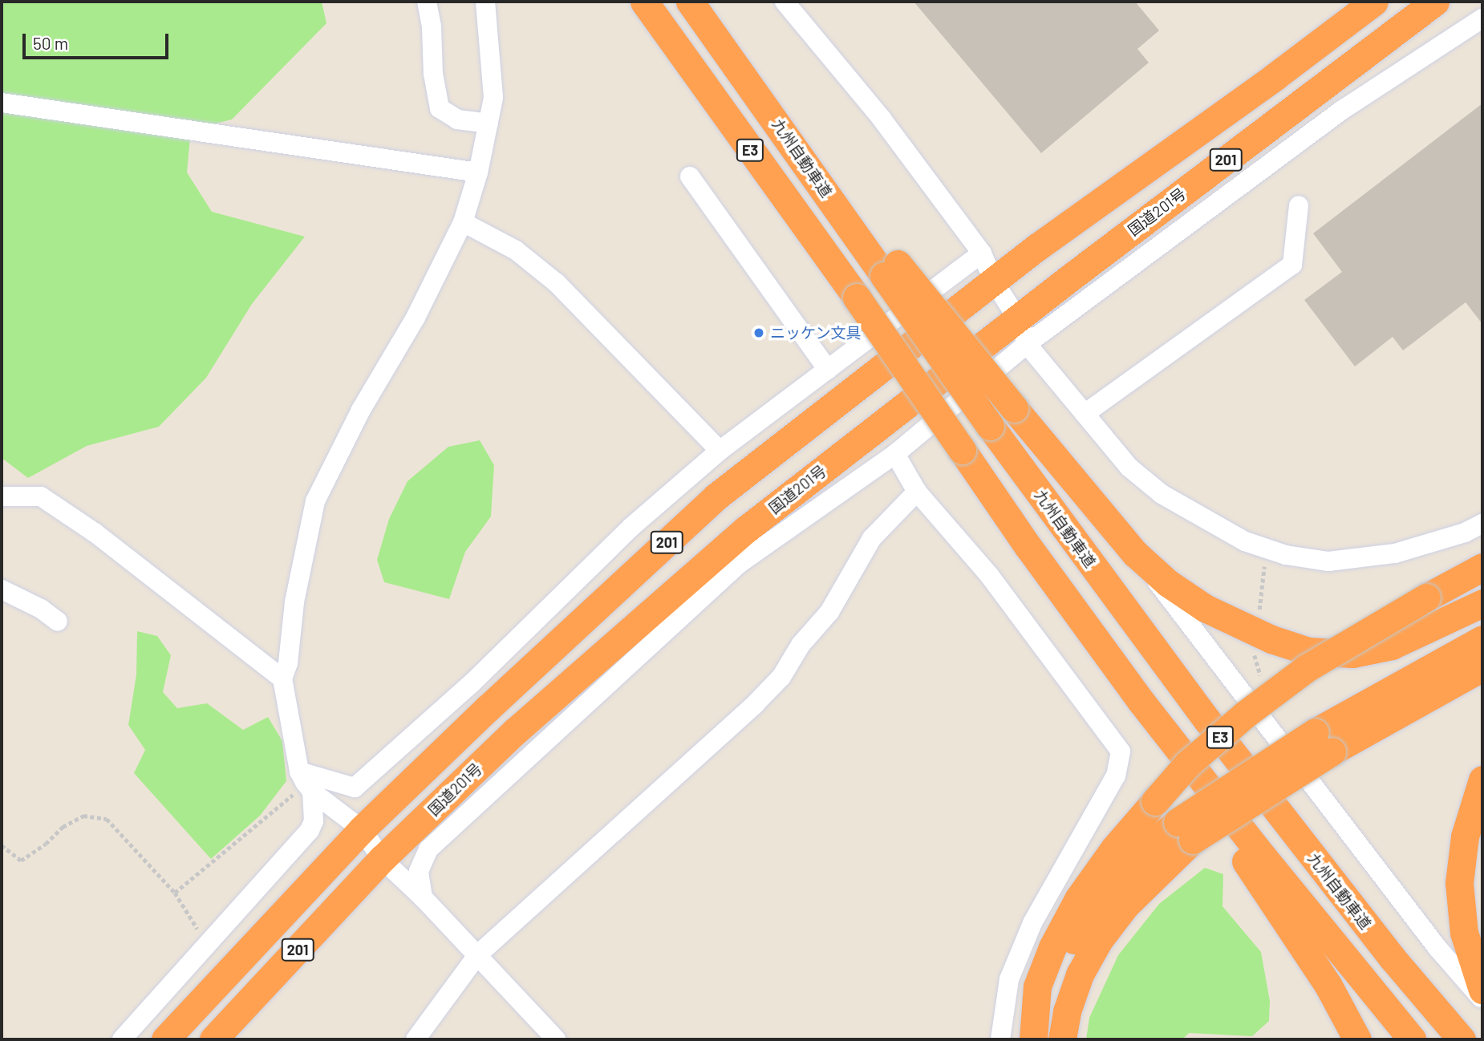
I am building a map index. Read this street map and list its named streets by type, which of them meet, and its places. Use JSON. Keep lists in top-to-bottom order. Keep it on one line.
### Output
{"streets":{"highway":["E3","九州自動車道","201","国道201号"]},"places":["ニッケン文具"],"scale_bar":"50 m"}
